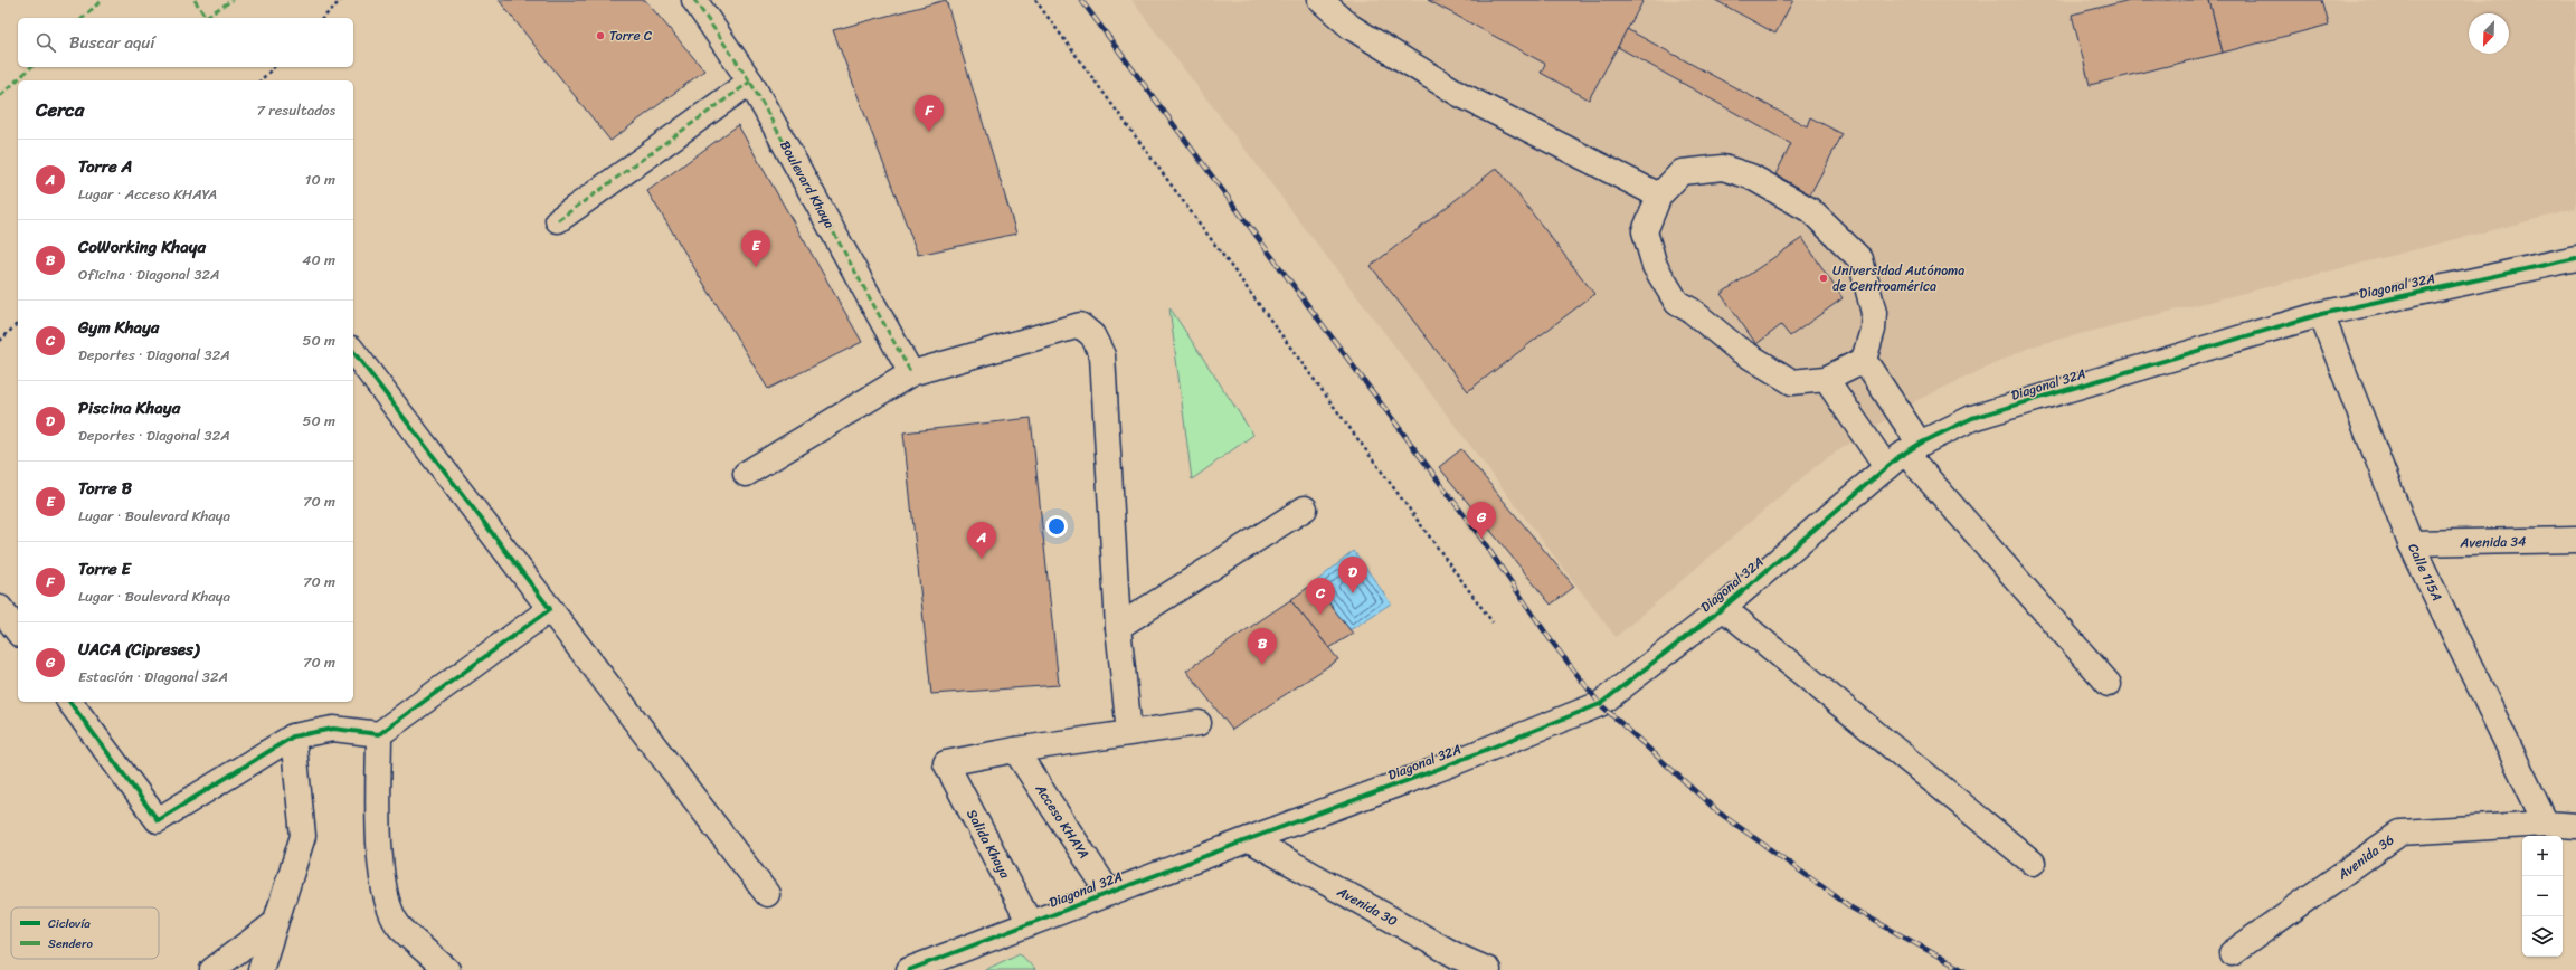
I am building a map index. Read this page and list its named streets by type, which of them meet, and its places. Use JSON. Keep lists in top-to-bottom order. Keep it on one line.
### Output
{"streets":{"street":["Boulevard Khaya","Diagonal 32A","Avenida 34","Calle 115A","Acceso KHAYA","Salida Khaya","Avenida 36","Avenida 30"]},"crossings":[["Diagonal 32A","Calle 115A"],["Diagonal 32A","Acceso KHAYA"],["Diagonal 32A","Salida Khaya"],["Diagonal 32A","Avenida 30"],["Avenida 34","Calle 115A"],["Calle 115A","Avenida 36"],["Acceso KHAYA","Salida Khaya"]],"places":["Torre C","Universidad Autónoma de Centroamérica"],"legend":["Ciclovía","Sendero"],"north":"bottom left","page":{"search":"Buscar aquí","heading":["Cerca","7 resultados"],"pins":["F","E","G","A","D","C","B"],"list":[{"mark":"A","name":"Torre A","note":"Lugar · Acceso KHAYA","value":"10 m"},{"mark":"B","name":"CoWorking Khaya","note":"Oficina · Diagonal 32A","value":"40 m"},{"mark":"C","name":"Gym Khaya","note":"Deportes · Diagonal 32A","value":"50 m"},{"mark":"D","name":"Piscina Khaya","note":"Deportes · Diagonal 32A","value":"50 m"},{"mark":"E","name":"Torre B","note":"Lugar · Boulevard Khaya","value":"70 m"},{"mark":"F","name":"Torre E","note":"Lugar · Boulevard Khaya","value":"70 m"},{"mark":"G","name":"UACA (Cipreses)","note":"Estación · Diagonal 32A","value":"70 m"}],"map_buttons":["+","−"]}}
